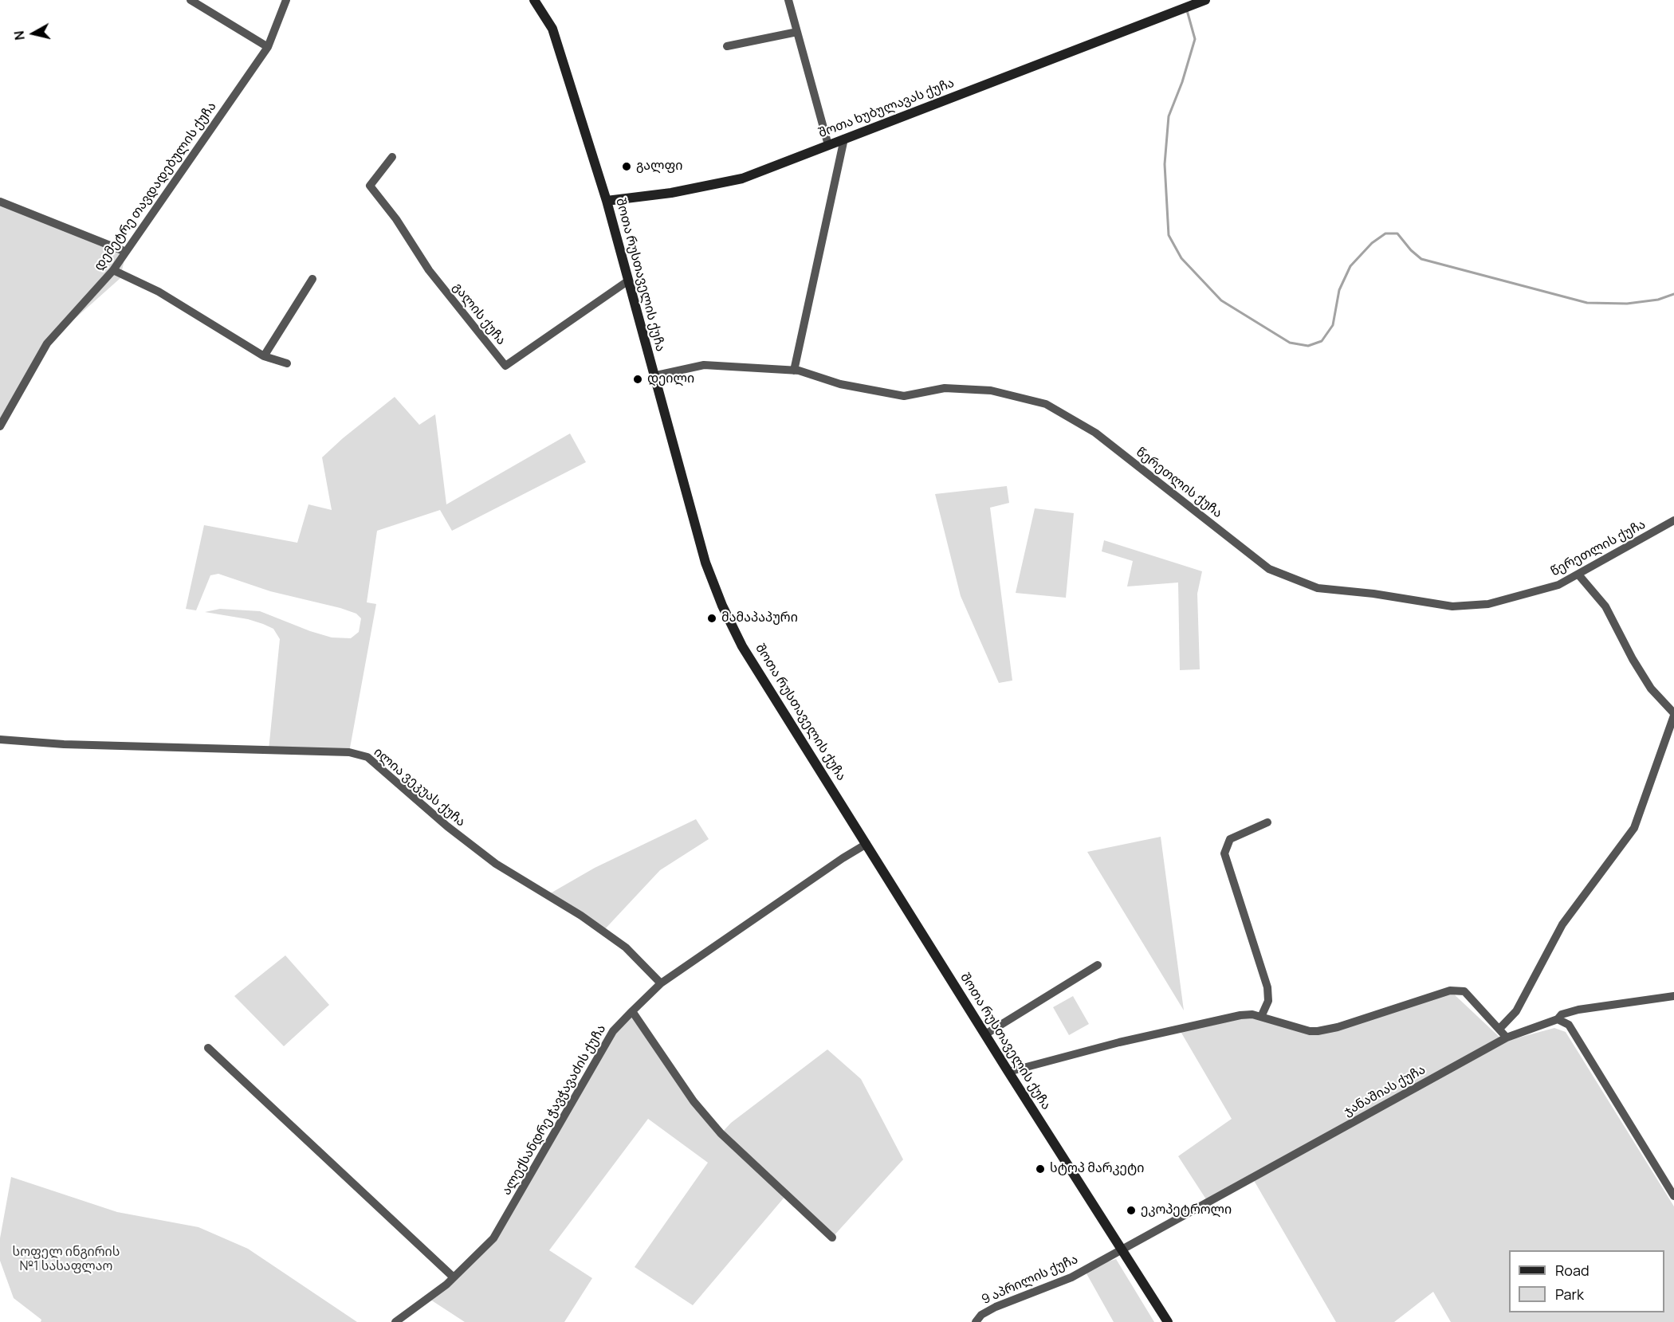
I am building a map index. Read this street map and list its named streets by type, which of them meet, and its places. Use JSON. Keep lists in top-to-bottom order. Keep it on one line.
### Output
{"streets":{"main road":["შოთა ხუბულავას ქუჩა","შოთა რუსთაველის ქუჩა"],"street":["დემეტრე თავდადებულის ქუჩა","გალის ქუჩა","წერეთლის ქუჩა","ილია ვეკუას ქუჩა","ჯანაშიას ქუჩა","ალექსანდრე ჭავჭავაძის ქუჩა","9 აპრილის ქუჩა"]},"crossings":[["შოთა ხუბულავას ქუჩა","შოთა რუსთაველის ქუჩა"],["შოთა რუსთაველის ქუჩა","გალის ქუჩა"],["შოთა რუსთაველის ქუჩა","წერეთლის ქუჩა"],["შოთა რუსთაველის ქუჩა","ჯანაშიას ქუჩა"],["შოთა რუსთაველის ქუჩა","ალექსანდრე ჭავჭავაძის ქუჩა"],["შოთა რუსთაველის ქუჩა","9 აპრილის ქუჩა"],["ილია ვეკუას ქუჩა","ალექსანდრე ჭავჭავაძის ქუჩა"],["ჯანაშიას ქუჩა","9 აპრილის ქუჩა"]],"parks":["სოფელ ინგირის №1 სასაფლაო"],"places":["გალფი","დეილი","მამაპაპური","სტოპ მარკეტი","ეკოპეტროლი"],"legend":["Road","Park"],"north":"left"}
